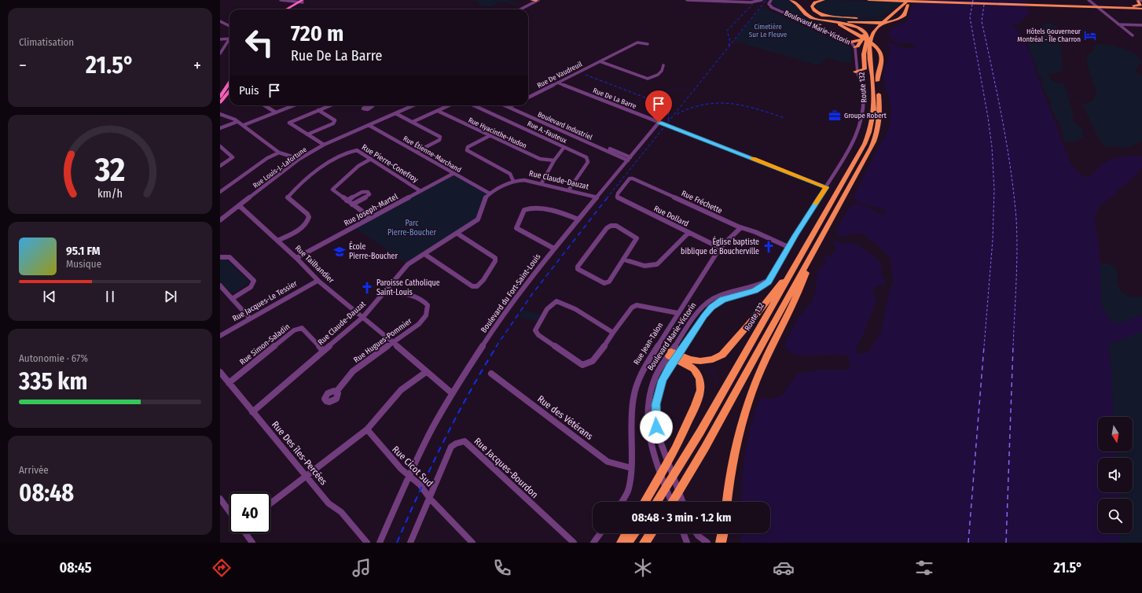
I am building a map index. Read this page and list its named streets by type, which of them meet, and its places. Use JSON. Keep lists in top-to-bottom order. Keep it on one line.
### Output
{"streets":{"highway":["Route 132"],"street":["Boulevard Marie-Victorin","Rue De Vaudreuil","Rue De La Barre","Boulevard Industriel","Rue A.-Fauteux","Rue Hyacinthe-Hudon","Rue Étienne-Marchand","Rue Pierre-Conefroy","Rue Louis-J.-Lafortune","Rue Claude-Dauzat","Rue Fréchette","Rue Joseph-Martel","Rue Dollard","Rue Tailhandier","Boulevard du Fort-Saint-Louis","Rue Jacques-Le Tessier","Rue Hugues-Pommier","Rue Jean-Talon","Rue Simon-Saladin","Rue des Vétérans","Rue Des îles-Percées","Rue Cicot Sud","Rue Jacques-Bourdon"]},"crossings":[["Boulevard Marie-Victorin","Rue De La Barre"],["Boulevard Marie-Victorin","Rue Fréchette"],["Rue De Vaudreuil","Rue De La Barre"],["Rue De La Barre","Boulevard du Fort-Saint-Louis"],["Boulevard Industriel","Boulevard du Fort-Saint-Louis"],["Rue A.-Fauteux","Rue Claude-Dauzat"],["Rue Étienne-Marchand","Rue Louis-J.-Lafortune"],["Rue Étienne-Marchand","Rue Claude-Dauzat"],["Rue Étienne-Marchand","Rue Joseph-Martel"],["Rue Pierre-Conefroy","Rue Joseph-Martel"],["Rue Pierre-Conefroy","Rue Tailhandier"],["Rue Louis-J.-Lafortune","Rue Tailhandier"],["Rue Claude-Dauzat","Rue Tailhandier"],["Rue Claude-Dauzat","Boulevard du Fort-Saint-Louis"],["Rue Claude-Dauzat","Rue Hugues-Pommier"],["Rue Claude-Dauzat","Rue Simon-Saladin"],["Rue Claude-Dauzat","Rue Des îles-Percées"],["Rue Fréchette","Rue Dollard"],["Rue Fréchette","Rue Jean-Talon"],["Rue Joseph-Martel","Rue Tailhandier"],["Rue Dollard","Rue Jean-Talon"],["Rue Tailhandier","Boulevard du Fort-Saint-Louis"],["Rue Tailhandier","Rue Jacques-Le Tessier"],["Rue Tailhandier","Rue Hugues-Pommier"],["Boulevard du Fort-Saint-Louis","Rue Cicot Sud"],["Rue Jean-Talon","Rue des Vétérans"],["Rue Simon-Saladin","Rue Des îles-Percées"],["Rue Cicot Sud","Rue Jacques-Bourdon"]],"parks":["Cimetière Sur Le Fleuve","Parc Pierre-Boucher"],"places":{"hotel":["Hôtels Gouverneur Montréal - Île Charron"],"office":["Groupe Robert"],"church":["Église baptiste biblique de Boucherville","Paroisse Catholique Saint-Louis"],"school or university":["École Pierre-Boucher"]},"north":"bottom","page":{"tile":["Climatisation",["Autonomie · 67%","335 km"],["Arrivée","08:48"]],"turn":["720 m","Rue De La Barre"],"heat":["−","21.5°","+"],"then":"Puis","song":["95.1 FM","Musique"],"limit":"40","trip":"08:48 · 3 min · 1.2 km","tabs":["08:45","21.5°"],"gauge":["32","km/h"]}}
